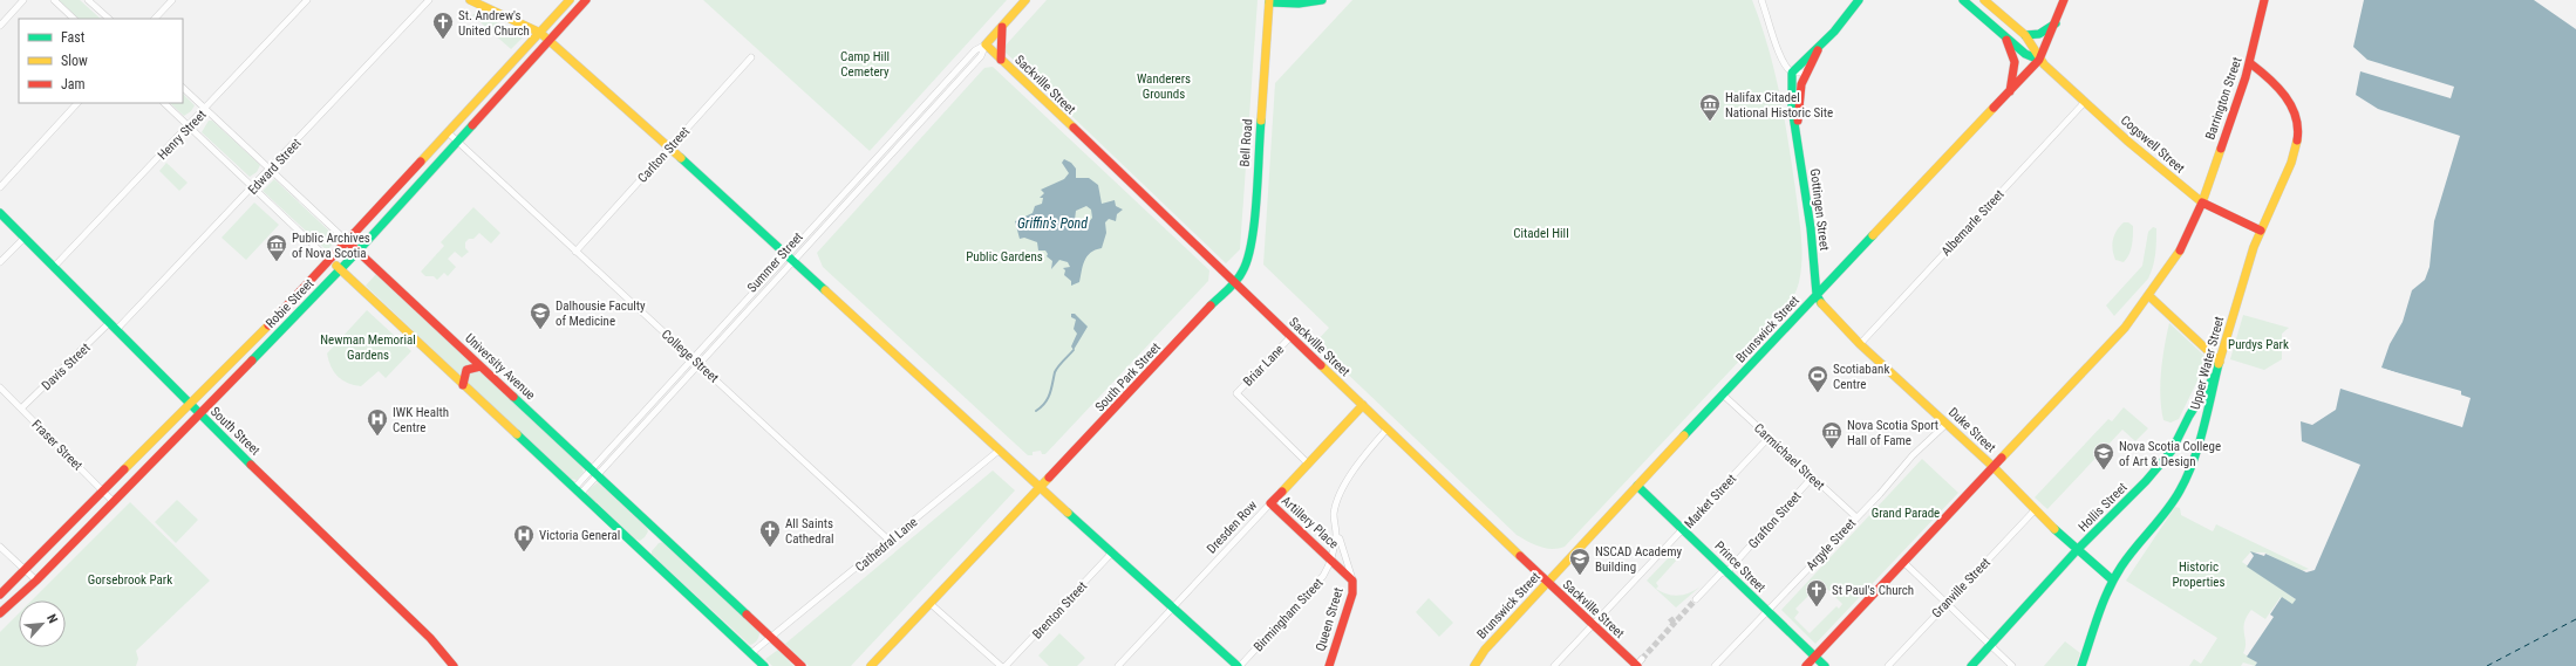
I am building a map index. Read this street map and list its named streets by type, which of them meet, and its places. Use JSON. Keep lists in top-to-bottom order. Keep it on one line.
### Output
{"streets":{"street":["Sackville Street","Barrington Street","Henry Street","Bell Road","Cogswell Street","Carlton Street","Edward Street","Gottingen Street","Albemarle Street","Summer Street","Robie Street","Brunswick Street","College Street","Upper Water Street","Briar Lane","Davis Street","University Avenue","South Park Street","Duke Street","South Street","Fraser Street","Carmichael Street","Market Street","Hollis Street","Grafton Street","Artillery Place","Dresden Row","Cathedral Lane","Argyle Street","Prince Street","Granville Street","Brenton Street","Birmingham Street","Queen Street"]},"crossings":[["Sackville Street","Bell Road"],["Sackville Street","Summer Street"],["Sackville Street","Brunswick Street"],["Sackville Street","Briar Lane"],["Sackville Street","South Park Street"],["Sackville Street","Market Street"],["Sackville Street","Dresden Row"],["Sackville Street","Queen Street"],["Barrington Street","Cogswell Street"],["Barrington Street","Upper Water Street"],["Barrington Street","Duke Street"],["Barrington Street","Prince Street"],["Henry Street","University Avenue"],["Henry Street","South Street"],["Bell Road","South Park Street"],["Cogswell Street","Albemarle Street"],["Cogswell Street","Brunswick Street"],["Cogswell Street","Upper Water Street"],["Carlton Street","College Street"],["Edward Street","University Avenue"],["Edward Street","South Street"],["Gottingen Street","Brunswick Street"],["Gottingen Street","Duke Street"],["Albemarle Street","Duke Street"],["Summer Street","College Street"],["Summer Street","University Avenue"],["Robie Street","College Street"],["Robie Street","University Avenue"],["Robie Street","South Street"],["Robie Street","Fraser Street"],["Brunswick Street","Duke Street"],["Brunswick Street","Carmichael Street"],["Brunswick Street","Prince Street"],["College Street","Cathedral Lane"],["Upper Water Street","Duke Street"],["Upper Water Street","Hollis Street"],["Briar Lane","Dresden Row"],["Davis Street","South Street"],["Davis Street","Fraser Street"],["University Avenue","Cathedral Lane"],["Duke Street","Hollis Street"],["Duke Street","Argyle Street"],["Duke Street","Granville Street"],["Carmichael Street","Market Street"],["Carmichael Street","Grafton Street"],["Carmichael Street","Argyle Street"],["Market Street","Prince Street"],["Grafton Street","Prince Street"],["Artillery Place","Dresden Row"],["Artillery Place","Birmingham Street"],["Artillery Place","Queen Street"],["Argyle Street","Prince Street"],["Birmingham Street","Queen Street"]],"water":["Griffin's Pond"],"parks":["Camp Hill Cemetery","Wanderers Grounds","Citadel Hill","Public Gardens","Newman Memorial Gardens","Purdys Park","Grand Parade","Historic Properties","Gorsebrook Park"],"places":{"church":["St. Andrew's United Church","All Saints Cathedral","St Paul's Church"],"museum":["Halifax Citadel National Historic Site","Public Archives of Nova Scotia","Nova Scotia Sport Hall of Fame"],"school or university":["Dalhousie Faculty of Medicine","Nova Scotia College of Art & Design","NSCAD Academy Building"],"sports":["Scotiabank Centre"],"hospital":["IWK Health Centre","Victoria General"]},"legend":["Fast","Slow","Jam"],"north":"top right"}
